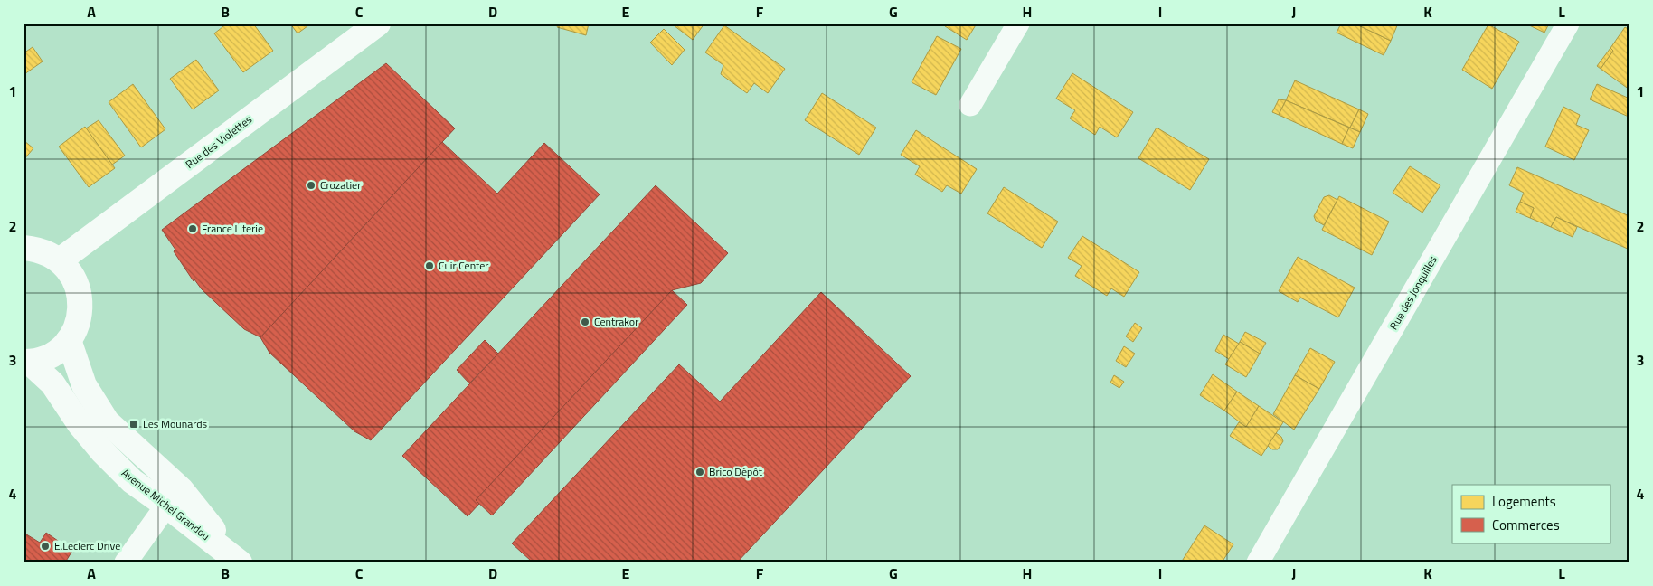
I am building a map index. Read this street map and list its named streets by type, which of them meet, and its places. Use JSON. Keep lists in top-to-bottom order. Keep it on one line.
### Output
{"streets":{"main road":["Rue des Violettes","Avenue Michel Grandou"],"street":["Rue des Jonquilles"]},"places":{"other":["Crozatier","France Literie","Cuir Center","Centrakor","Brico Dépôt","E.Leclerc Drive"],"transit":["Les Mounards"]},"legend":["Logements","Commerces"],"grid":{"columns":["A","B","C","D","E","F","G","H","I","J","K","L"],"rows":["1","2","3","4"]}}
